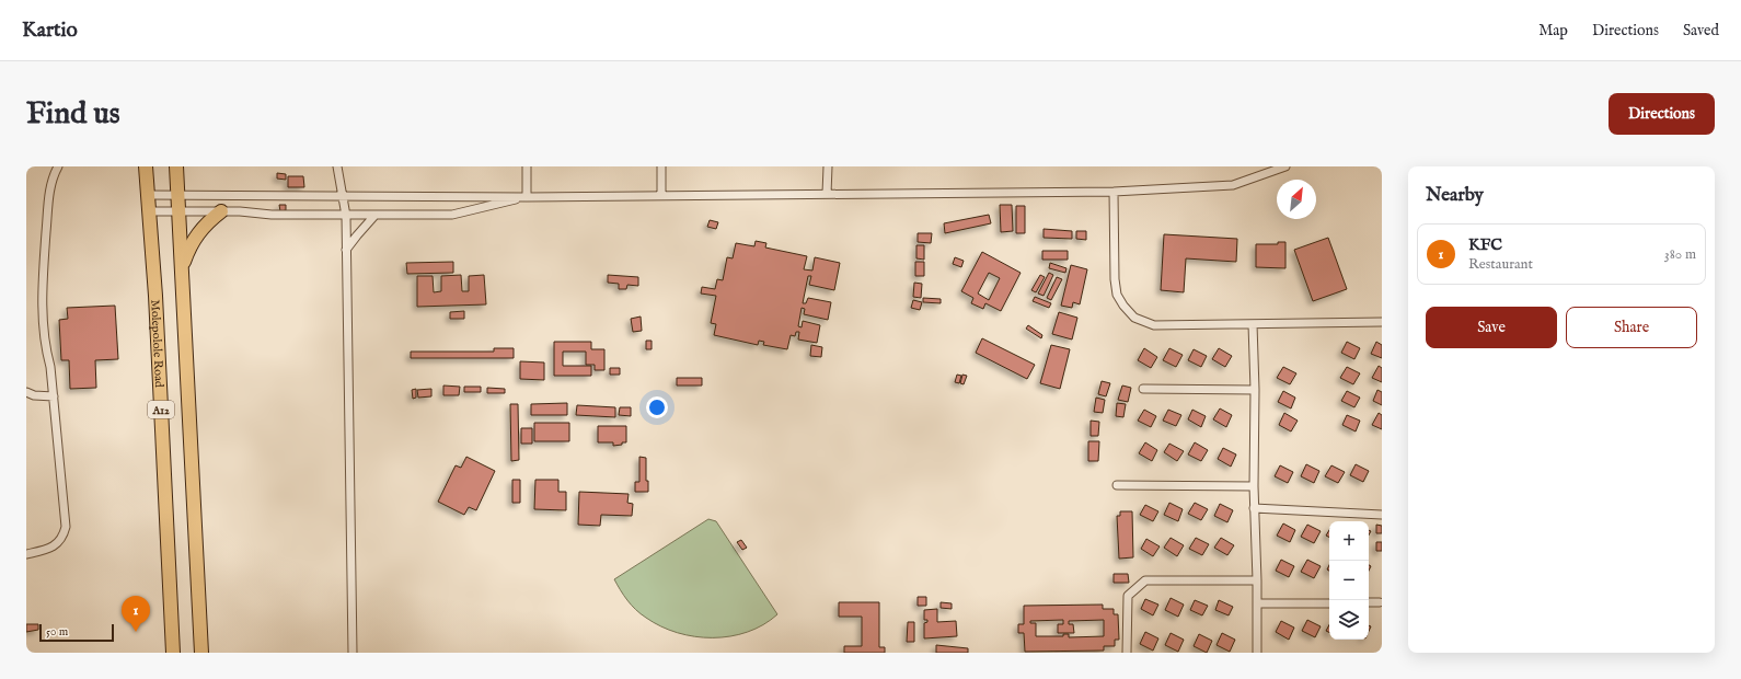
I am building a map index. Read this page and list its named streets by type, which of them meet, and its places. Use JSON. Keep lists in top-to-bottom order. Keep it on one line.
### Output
{"streets":{"main road":["Molepolole Road","A12"]},"scale_bar":"50 m","north":"top right","page":{"header":"Kartio","nav":["Map","Directions","Saved"],"buttons":["Directions",["Save","Share"]],"title":"Find us","heading":"Nearby","list":[{"mark":"1","name":"KFC","note":"Restaurant","value":"380 m"}],"map_buttons":["+","−"],"pins":"1","scale":"50 m"}}
